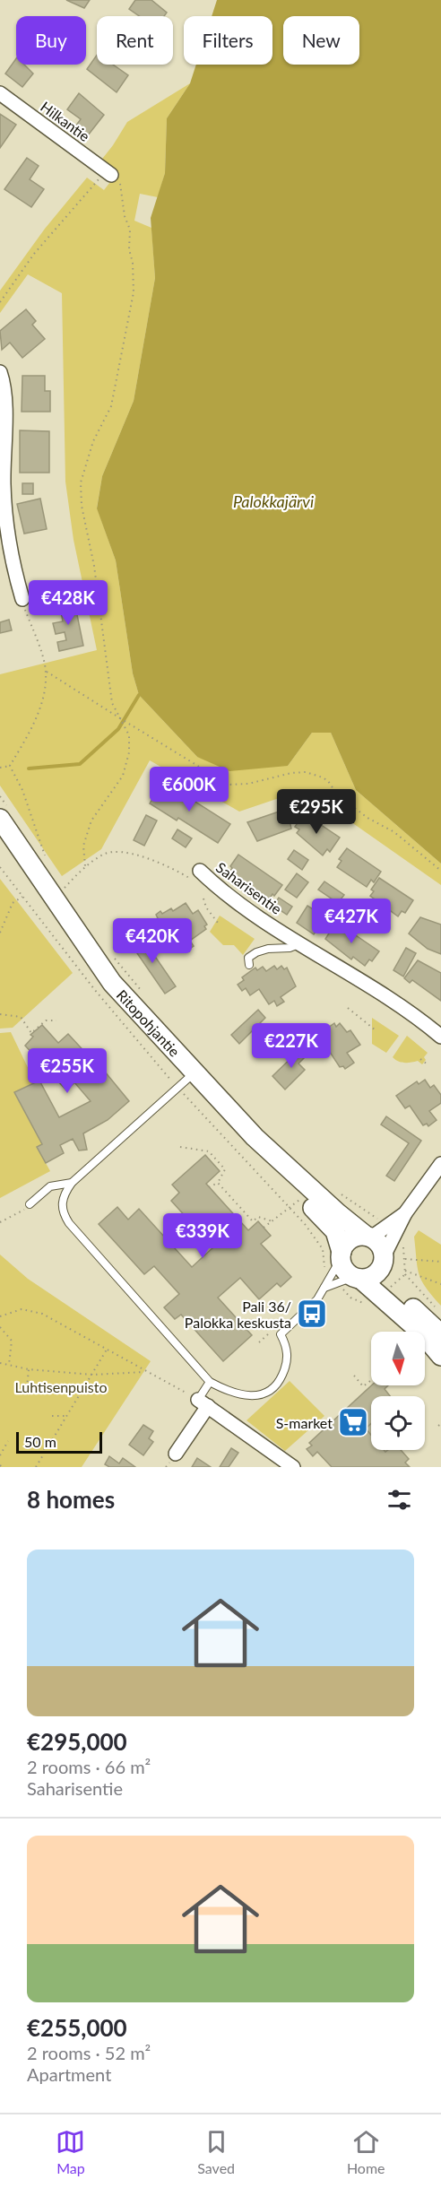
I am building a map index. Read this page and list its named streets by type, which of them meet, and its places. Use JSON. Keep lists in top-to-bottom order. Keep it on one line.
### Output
{"streets":{"main road":["Ritopohjantie"],"street":["Hilkantie","Saharisentie"]},"water":["Palokkajärvi"],"parks":["Luhtisenpuisto"],"places":{"bus stop":["Pali 36/ Palokka keskusta"],"supermarket":["S-market"]},"scale_bar":"50 m","north":"bottom","page":{"chip":["Buy","Rent","Filters","New"],"price":["€428K","€600K","€295K","€427K","€420K","€227K","€255K","€339K"],"scale":"50 m","heading":"8 homes","list":[{"name":"€295,000","note":"2 rooms · 66 m² · Saharisentie"},{"name":"€255,000","note":"2 rooms · 52 m² · Apartment"}],"tabs":["Map","Saved","Home"]}}
